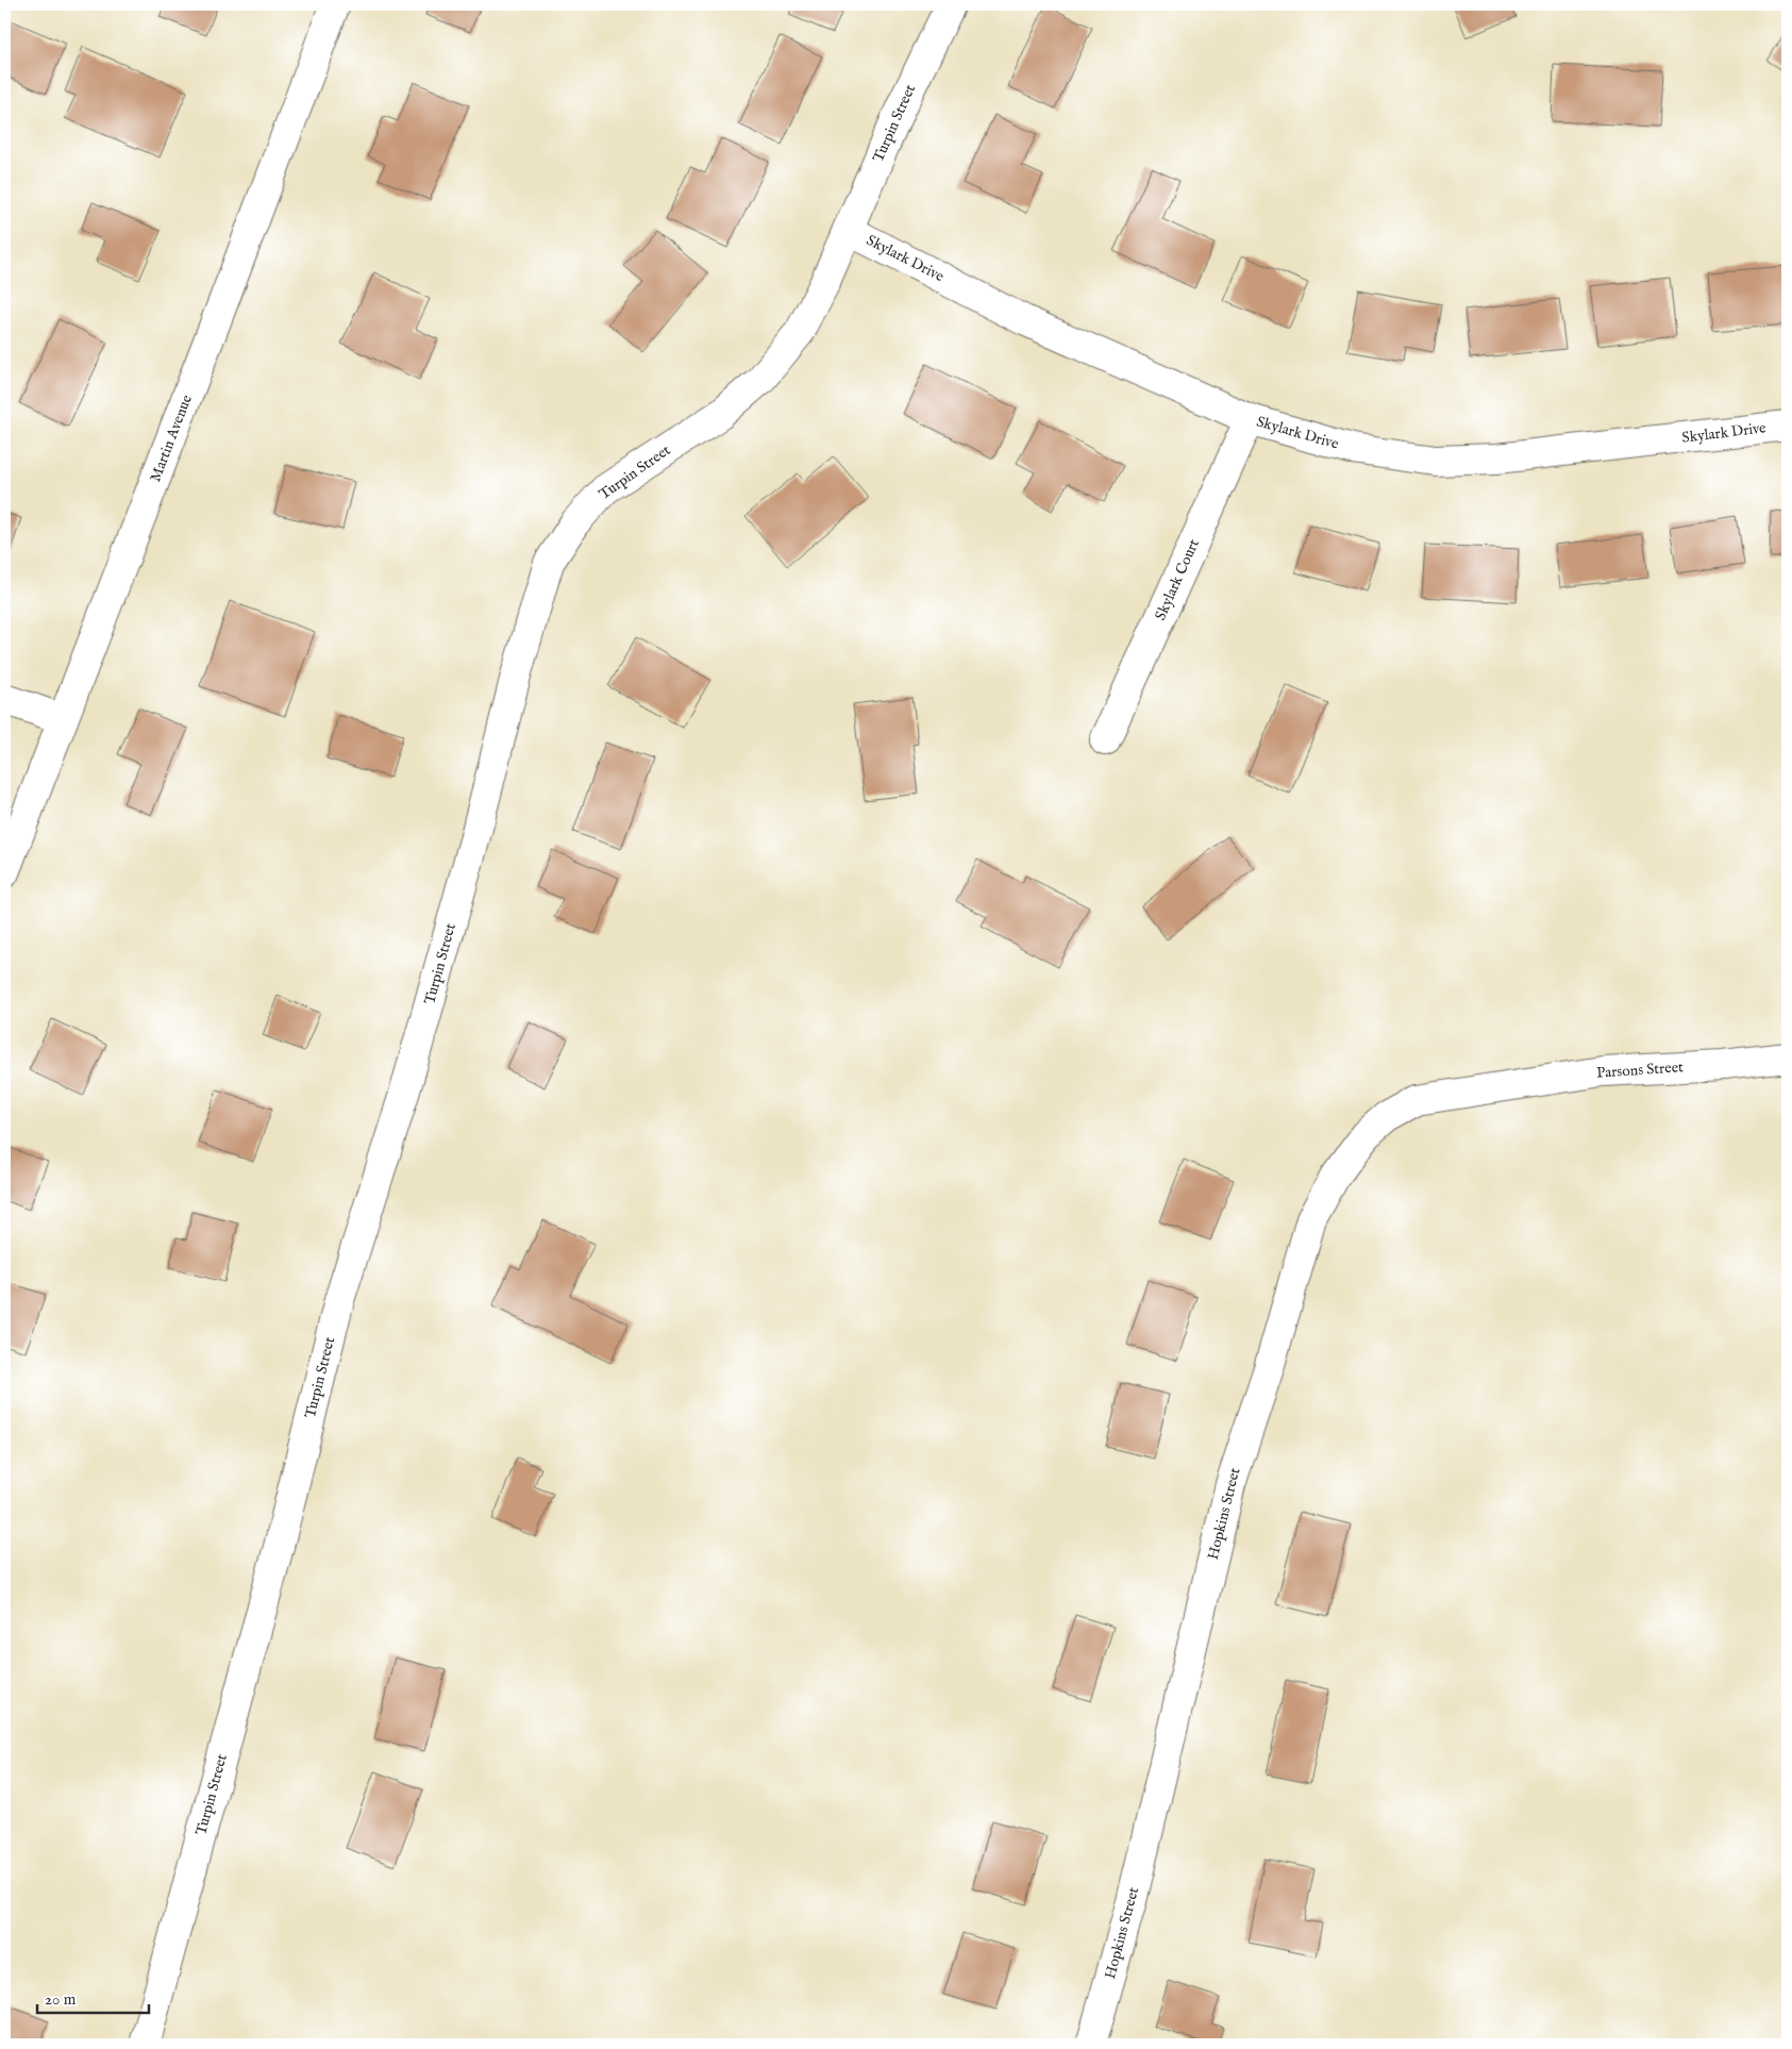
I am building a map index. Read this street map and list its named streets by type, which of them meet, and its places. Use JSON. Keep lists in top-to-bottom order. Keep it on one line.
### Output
{"streets":{"street":["Turpin Street","Skylark Drive","Martin Avenue","Skylark Court","Parsons Street","Hopkins Street"]},"crossings":[["Turpin Street","Skylark Drive"],["Skylark Drive","Skylark Court"],["Parsons Street","Hopkins Street"]],"scale_bar":"20 m"}
